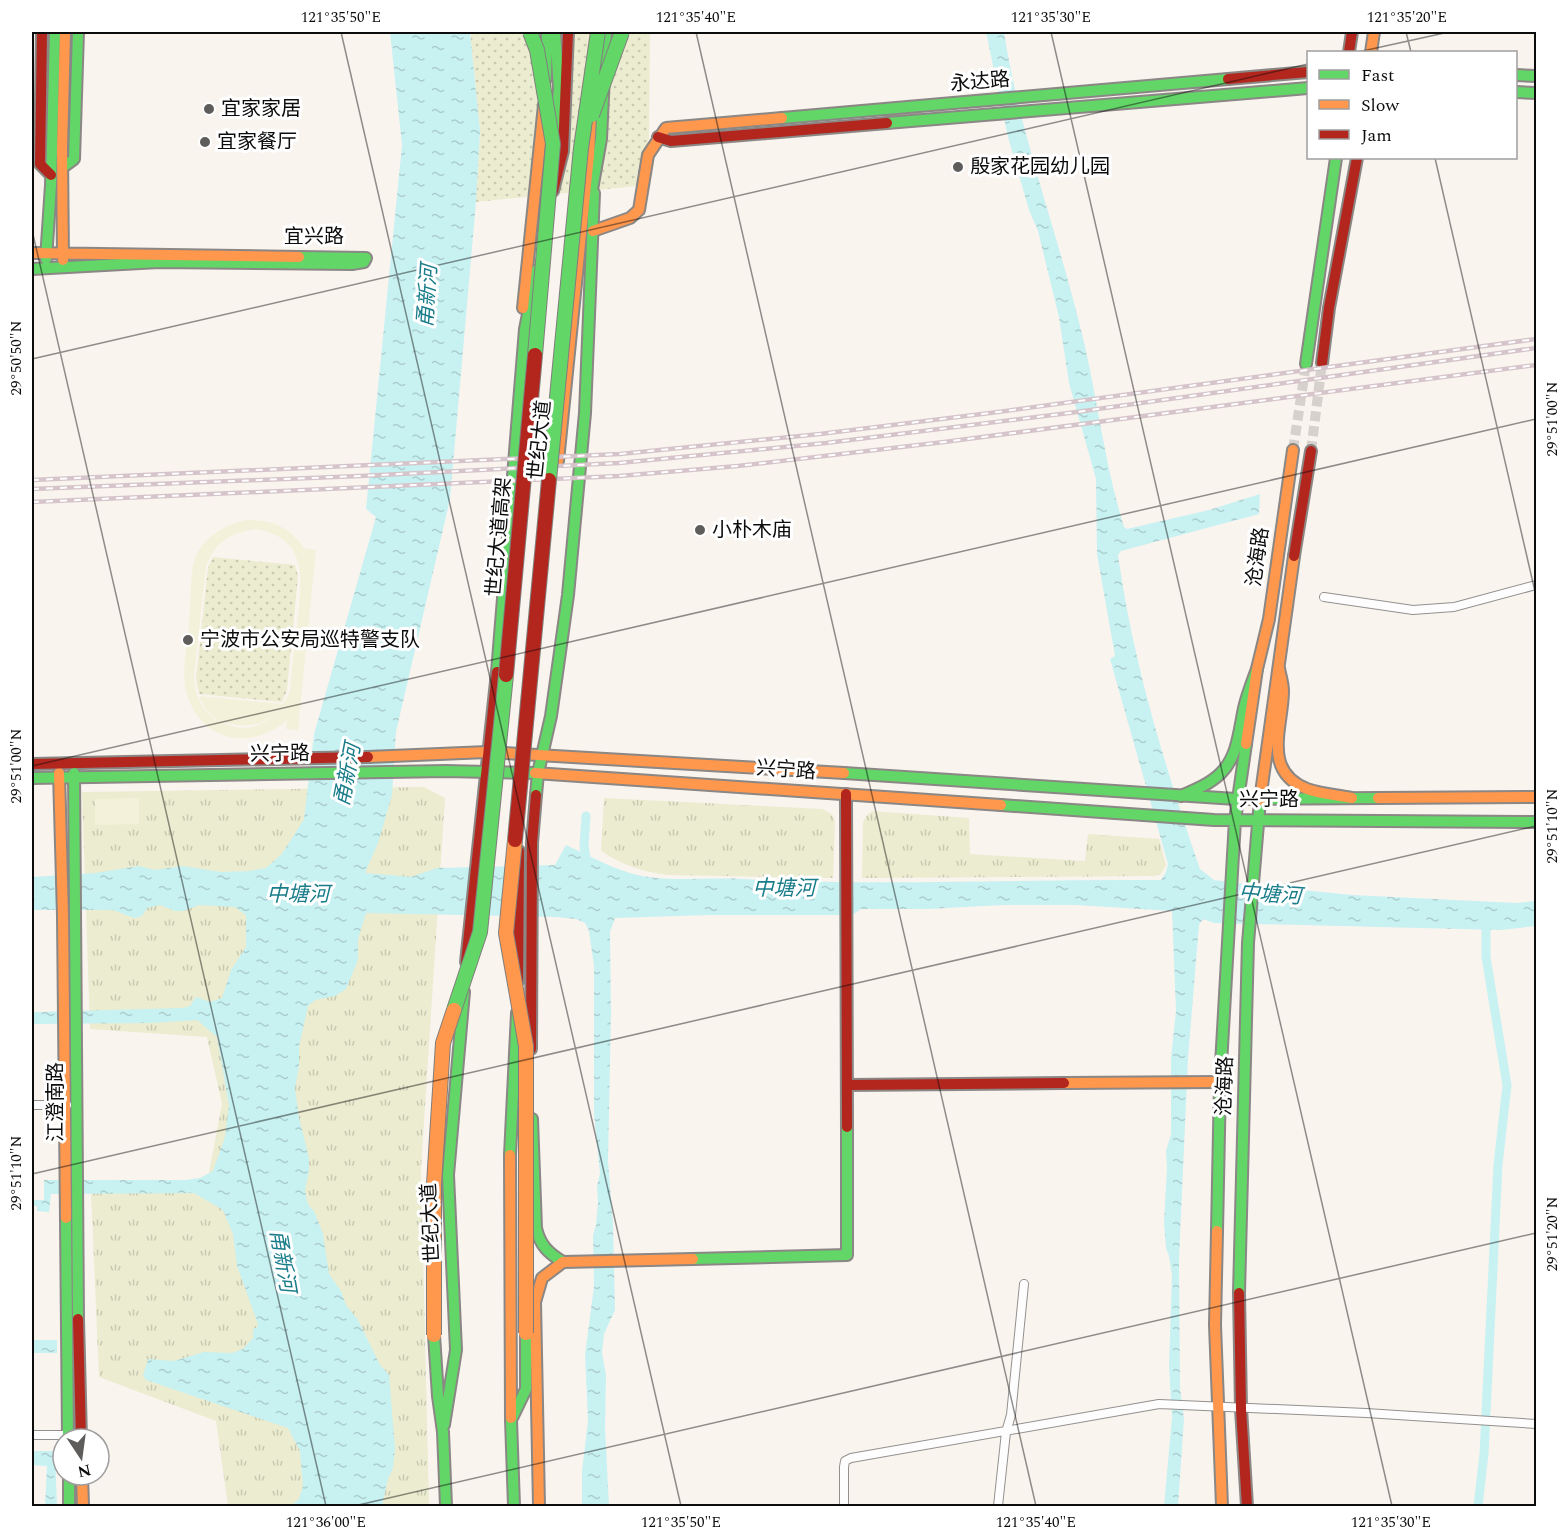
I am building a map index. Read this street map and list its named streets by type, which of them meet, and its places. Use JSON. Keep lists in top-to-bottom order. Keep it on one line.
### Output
{"streets":{"main road":["永达路","宜兴路","世纪大道","世纪大道高架","沧海路","兴宁路","江澄南路"]},"crossings":[["世纪大道","世纪大道高架"],["世纪大道","兴宁路"],["沧海路","兴宁路"],["兴宁路","江澄南路"]],"water":["甬新河","中塘河"],"places":["宜家家居","宜家餐厅","殷家花园幼儿园","小朴木庙","宁波市公安局巡特警支队"],"legend":["Fast","Slow","Jam"],"north":"bottom","coordinates":["121°35'50\"E","121°35'40\"E","121°35'30\"E","121°35'20\"E","29°50'50\"N","29°51'00\"N","29°51'10\"N","29°51'20\"N","121°36'00\"E"]}
